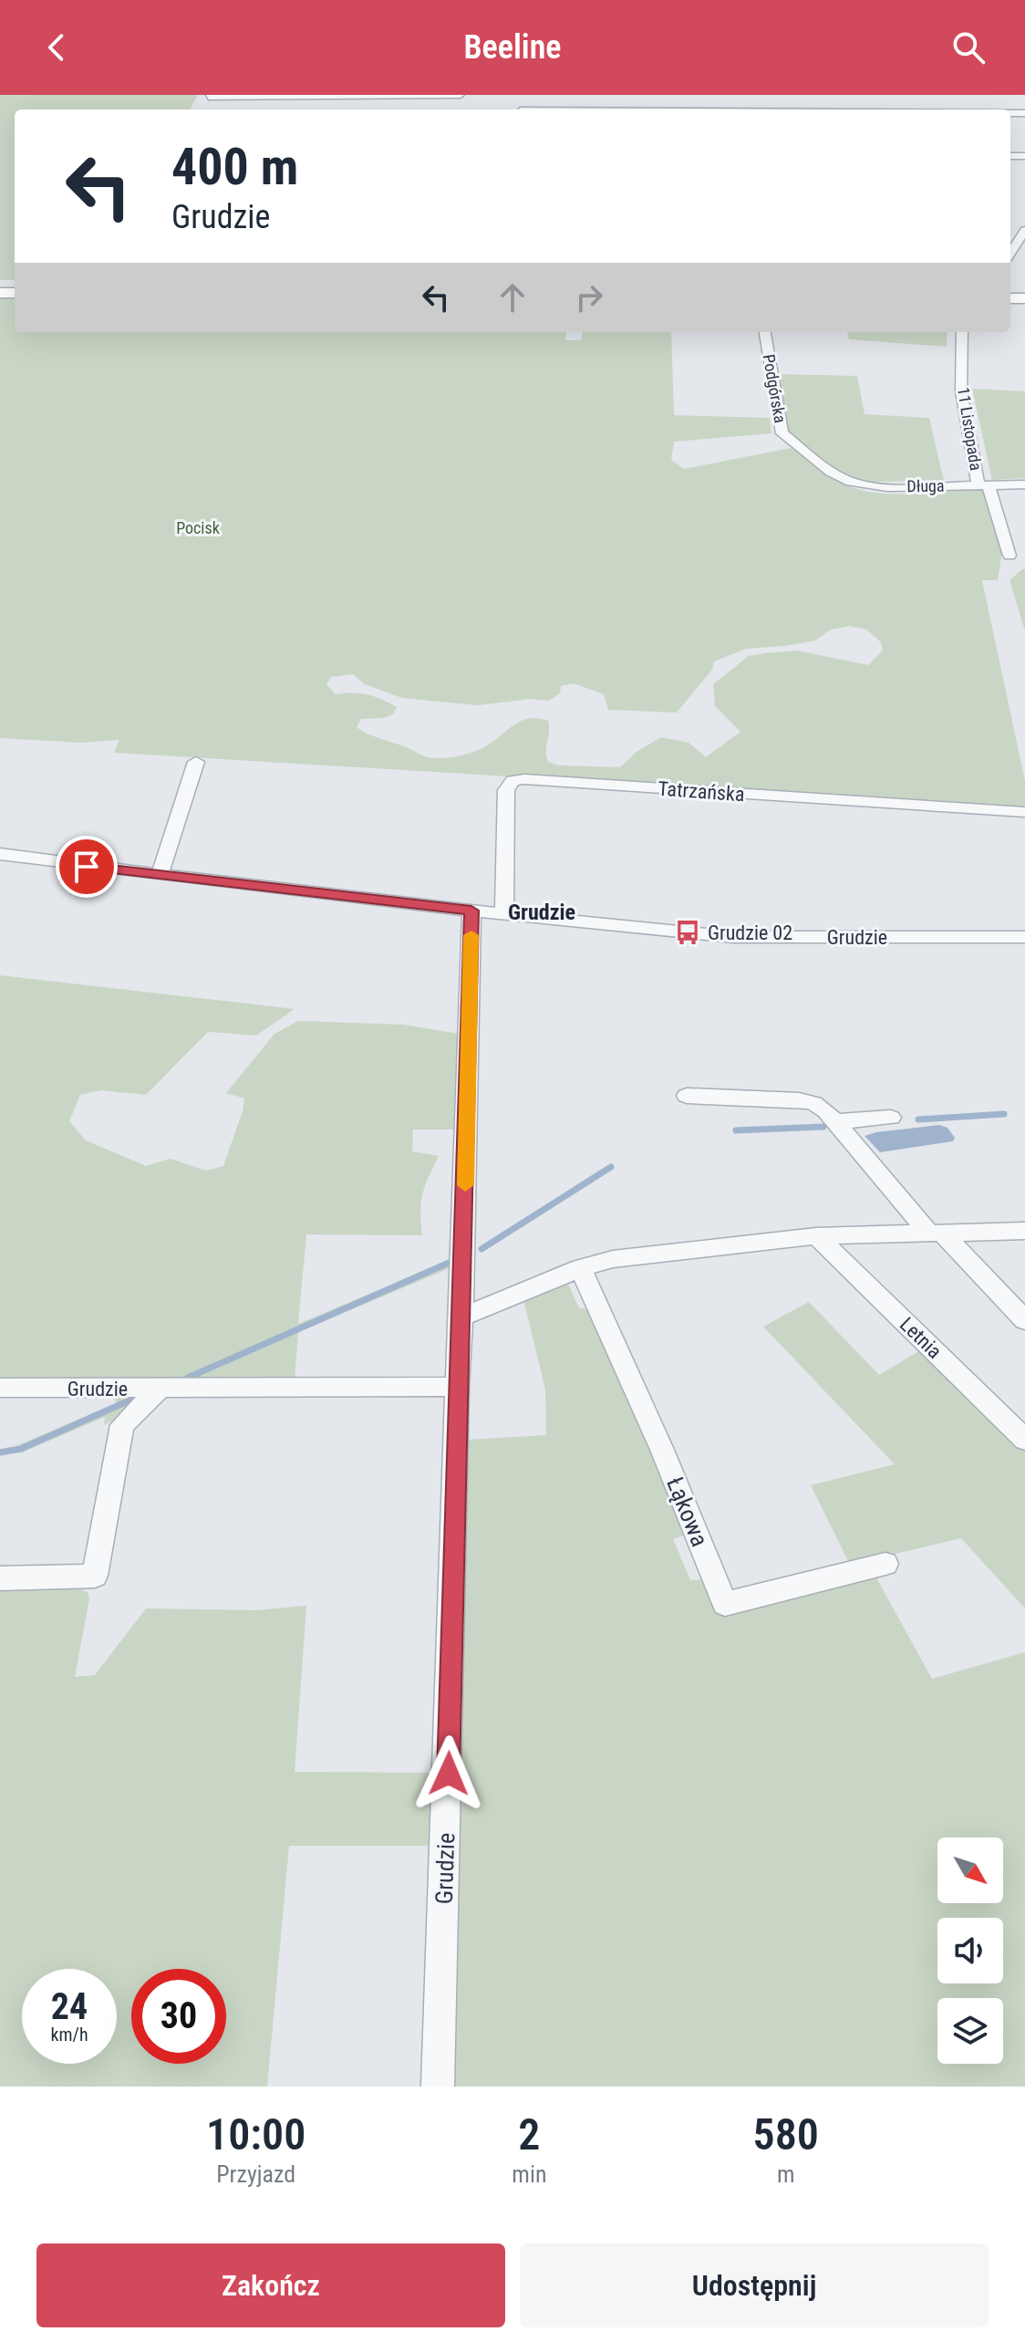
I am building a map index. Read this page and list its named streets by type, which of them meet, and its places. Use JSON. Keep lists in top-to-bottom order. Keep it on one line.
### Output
{"streets":{"street":["Podgórska","11 Listopada","Długa","Tatrzańska","Grudzie","Letnia","Łąkowa"]},"crossings":[["Podgórska","Długa"],["11 Listopada","Długa"],["Tatrzańska","Grudzie"]],"districts":["Grudzie"],"parks":["Pocisk"],"places":{"bus stop":["Grudzie 02"]},"north":"bottom right","page":{"header":"Beeline","turn":["400 m","Grudzie"],"speed":"24 km/h","limit":"30","eta":["10:00","Przyjazd","2","min","580","m"],"buttons":["Zakończ","Udostępnij"]}}
